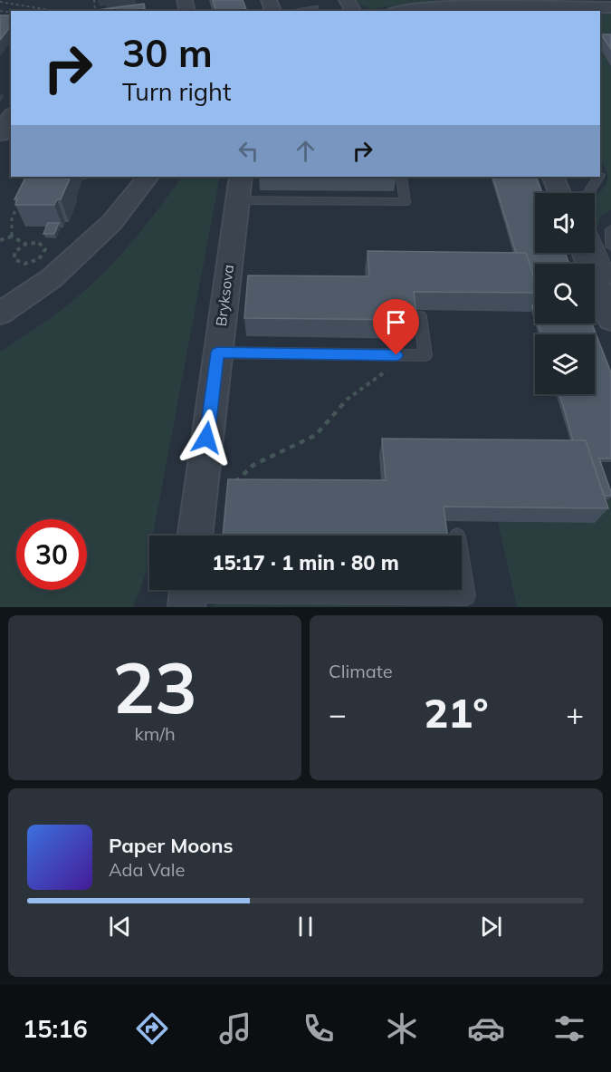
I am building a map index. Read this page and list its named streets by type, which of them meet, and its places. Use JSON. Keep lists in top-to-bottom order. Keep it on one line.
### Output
{"streets":{"street":["Bryksova"]},"page":{"turn":["30 m","Turn right"],"limit":"30","trip":"15:17 · 1 min · 80 m","tile":[["23","km/h"],"Climate"],"heat":["−","21°","+"],"song":["Paper Moons","Ada Vale"],"tabs":"15:16"}}
